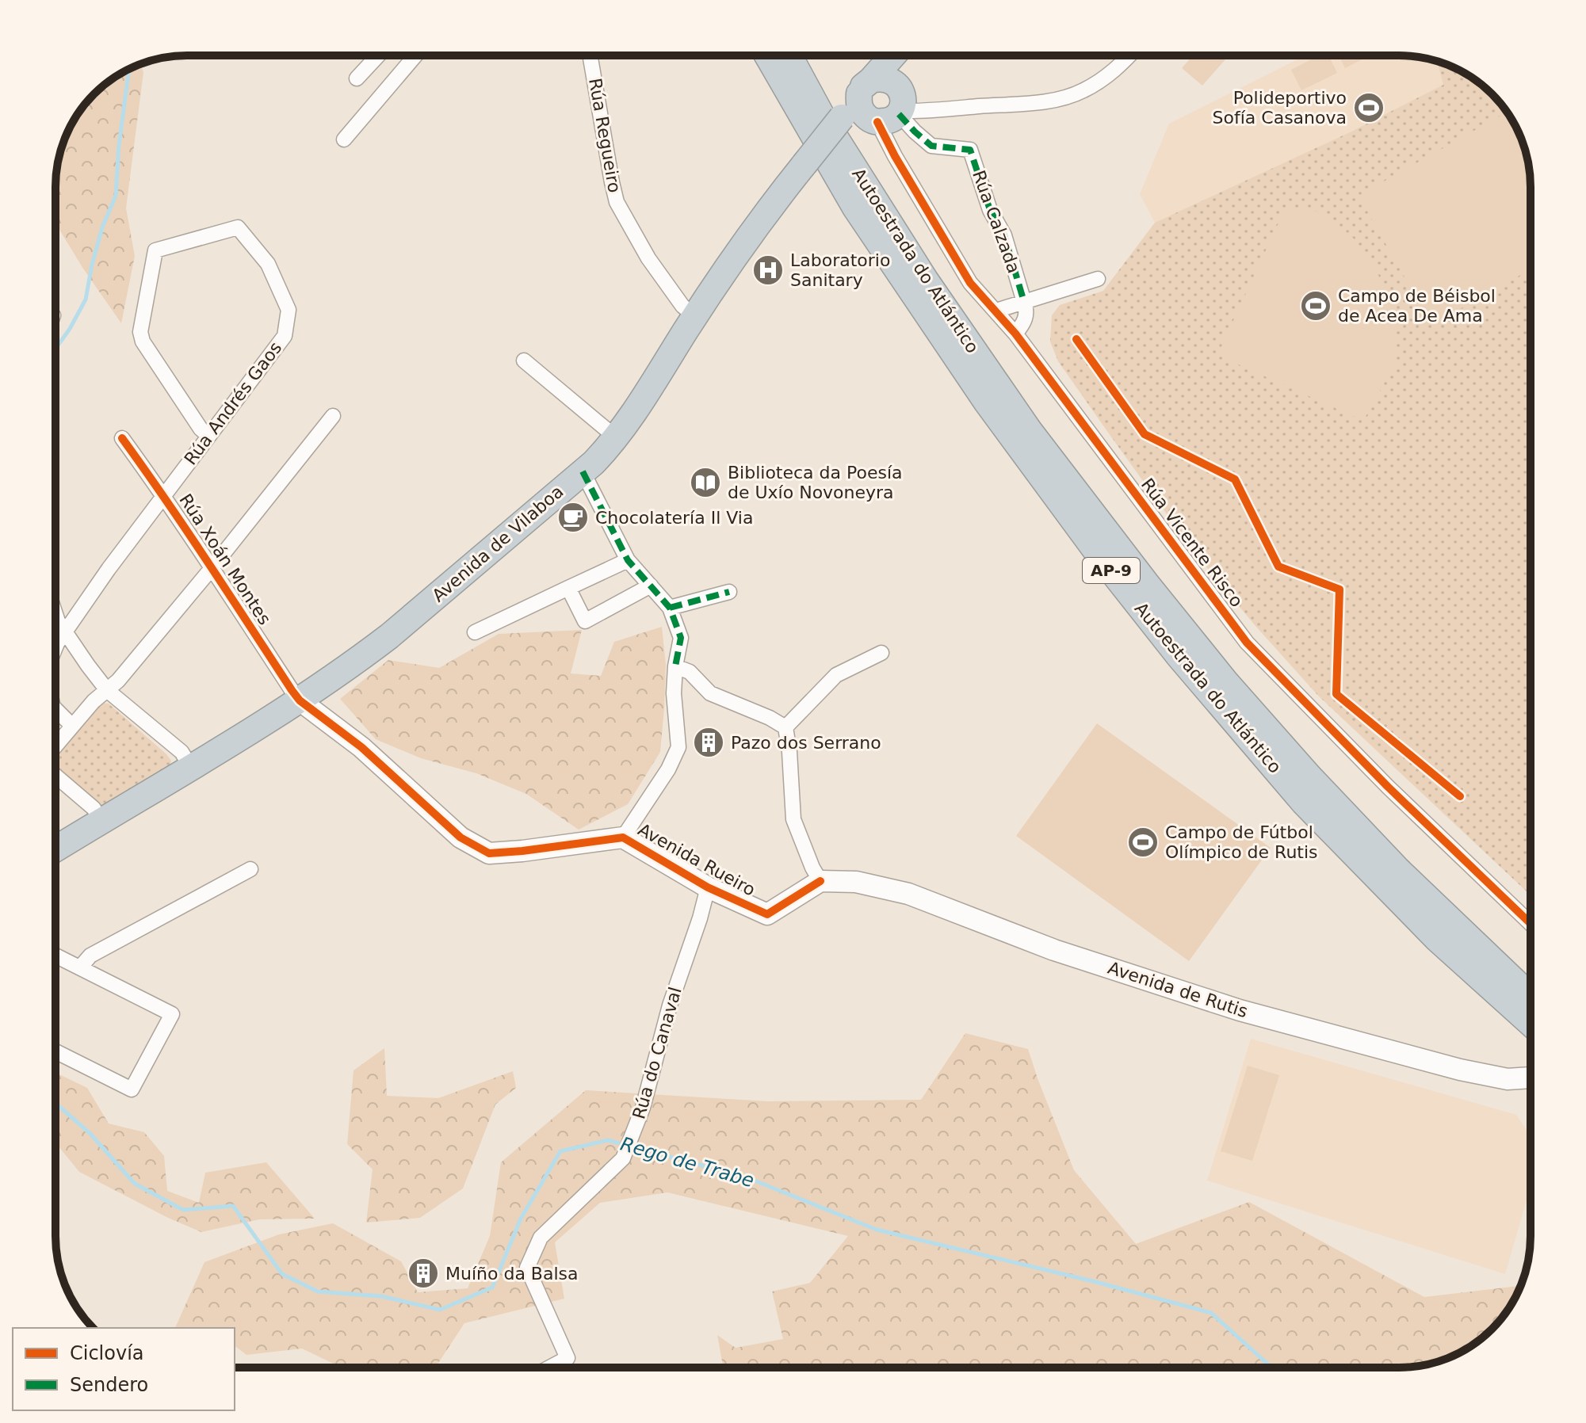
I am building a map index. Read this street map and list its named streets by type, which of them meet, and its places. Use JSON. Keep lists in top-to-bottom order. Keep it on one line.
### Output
{"streets":{"highway":["Autoestrada do Atlántico","Avenida de Vilaboa","AP-9"],"street":["Rúa Regueiro","Rúa Calzada","Rúa Andrés Gaos","Rúa Vicente Risco","Rúa Xoán Montes","Avenida Rueiro","Avenida de Rutis","Rúa do Canaval"]},"crossings":[["Rúa Regueiro","Avenida de Vilaboa"],["Rúa Calzada","Rúa Vicente Risco"],["Rúa Calzada","Avenida de Vilaboa"],["Rúa Andrés Gaos","Rúa Xoán Montes"],["Rúa Vicente Risco","Avenida de Vilaboa"],["Avenida de Vilaboa","Rúa Xoán Montes"],["Avenida de Vilaboa","Avenida Rueiro"],["Rúa Xoán Montes","Avenida Rueiro"],["Avenida Rueiro","Avenida de Rutis"],["Avenida Rueiro","Rúa do Canaval"]],"water":["Rego de Trabe"],"places":{"sports":["Polideportivo Sofía Casanova","Campo de Béisbol de Acea De Ama","Campo de Fútbol Olímpico de Rutis"],"hospital":["Laboratorio Sanitary"],"library":["Biblioteca da Poesía de Uxío Novoneyra"],"cafe":["Chocolatería Il Via"],"building":["Pazo dos Serrano","Muíño da Balsa"]},"legend":["Ciclovía","Sendero"]}
